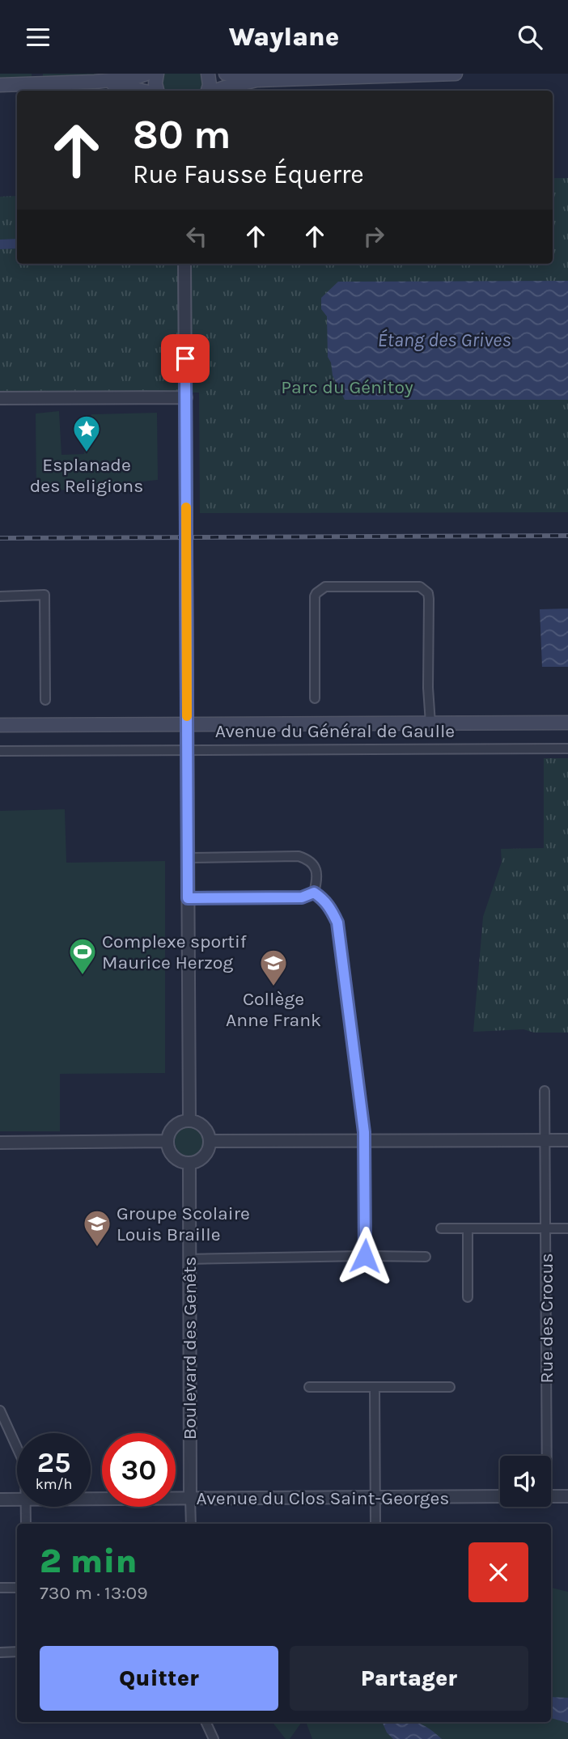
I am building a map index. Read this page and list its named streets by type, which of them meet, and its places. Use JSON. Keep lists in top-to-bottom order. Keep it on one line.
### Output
{"streets":{"main road":["Avenue du Général de Gaulle"],"street":["Rue des Crocus","Boulevard des Genêts","Avenue du Clos Saint-Georges"]},"crossings":[["Boulevard des Genêts","Avenue du Clos Saint-Georges"]],"water":["Étang des Grives"],"parks":["Parc du Génitoy"],"places":{"place":["Esplanade des Religions"],"sports":["Complexe sportif Maurice Herzog"],"school or university":["Collège Anne Frank","Groupe Scolaire Louis Braille"]},"page":{"header":"Waylane","turn":["80 m","Rue Fausse Équerre"],"speed":"25 km/h","limit":"30","heading":["2 min","730 m · 13:09"],"buttons":["Quitter","Partager"]}}
